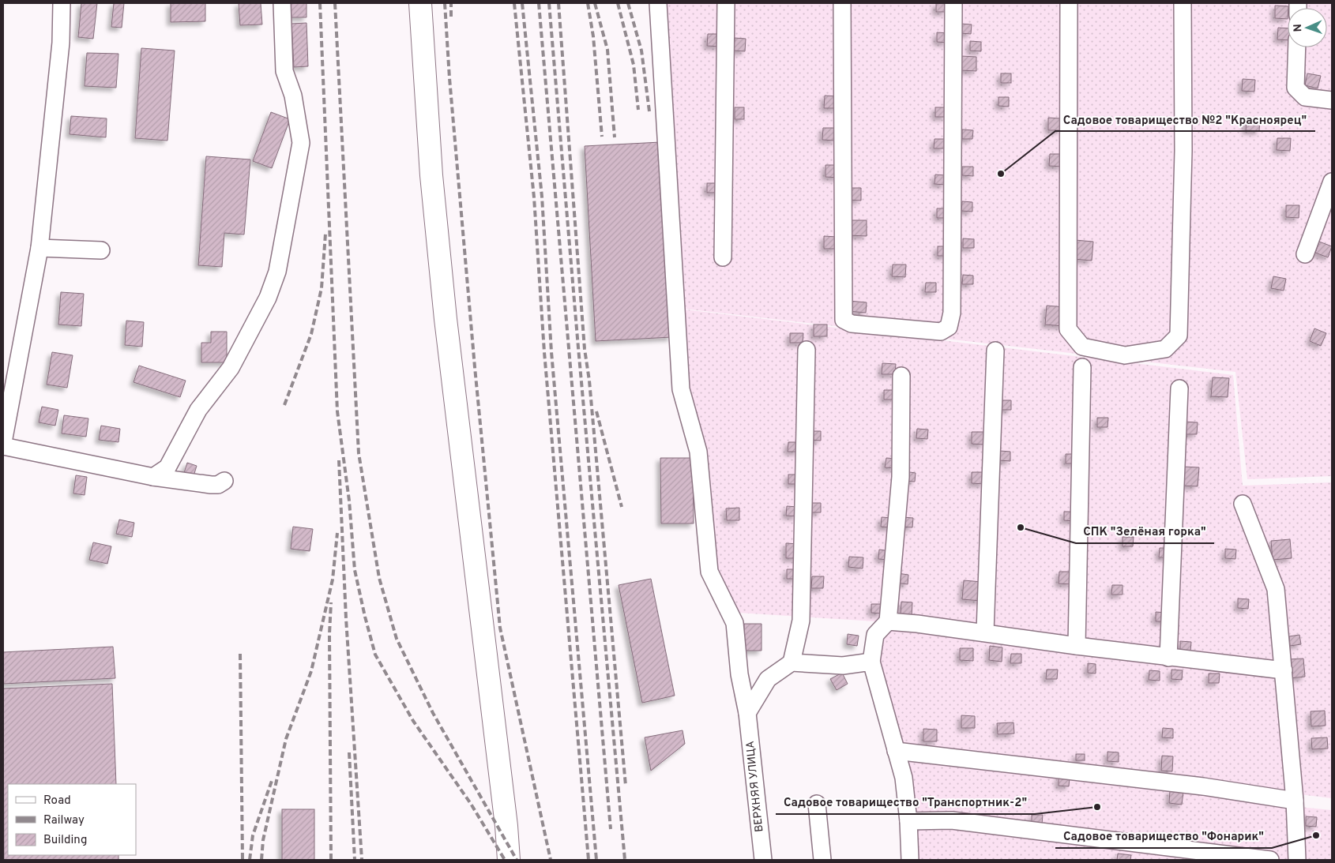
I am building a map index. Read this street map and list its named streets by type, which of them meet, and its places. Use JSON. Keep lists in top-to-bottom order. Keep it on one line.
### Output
{"streets":{"street":["ВЕРХНЯЯ УЛИЦА"]},"places":["Садовое товарищество №2 \"Красноярец\"","СПК \"Зелёная горка\"","Садовое товарищество \"Транспортник-2\"","Садовое товарищество \"Фонарик\""],"legend":["Road","Railway","Building"],"north":"left"}
